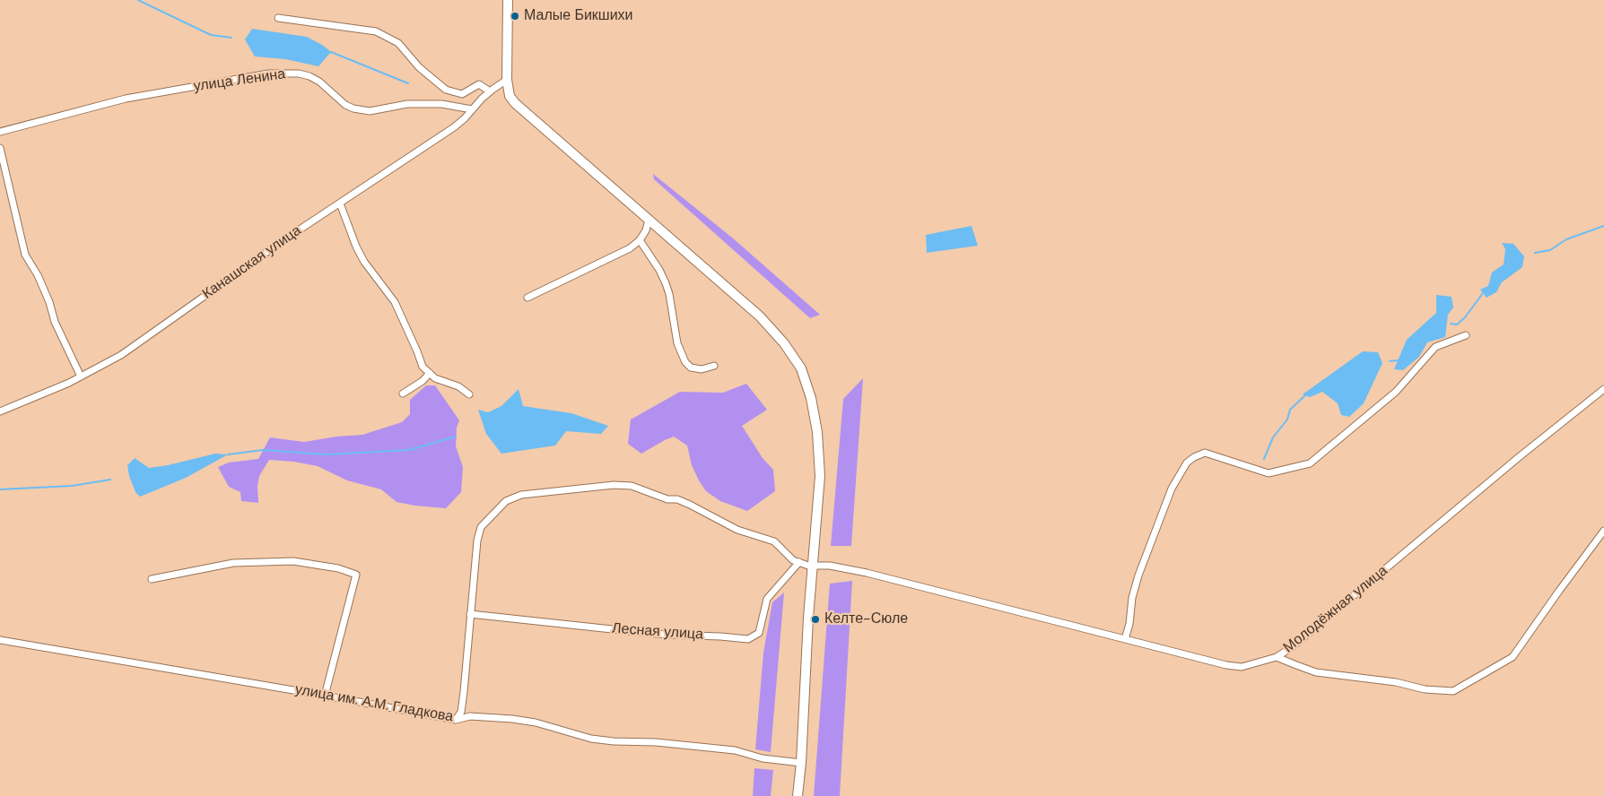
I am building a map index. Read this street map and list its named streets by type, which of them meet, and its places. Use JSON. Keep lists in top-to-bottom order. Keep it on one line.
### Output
{"streets":{"street":["улица Ленина","Канашская улица","Молодёжная улица","Лесная улица","улица им. А.М. Гладкова"]},"crossings":[["улица Ленина","Канашская улица"]],"places":["Малые Бикшихи","Келте-Сюле"]}
